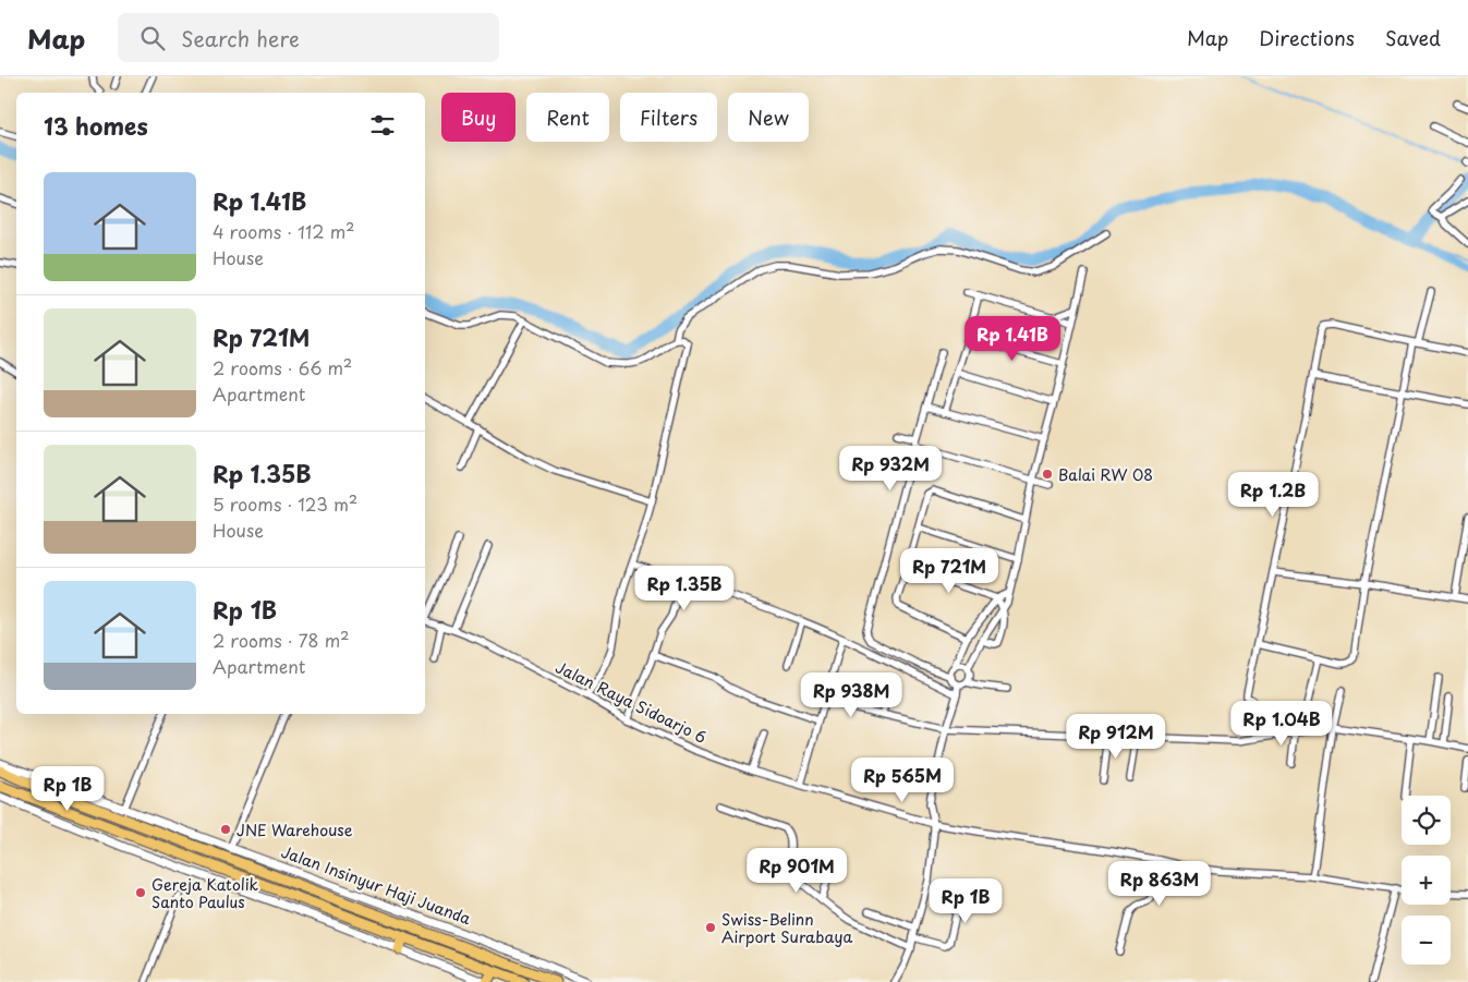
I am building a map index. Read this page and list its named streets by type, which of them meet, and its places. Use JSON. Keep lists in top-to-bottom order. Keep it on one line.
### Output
{"streets":{"highway":["Jalan Insinyur Haji Juanda"],"street":["Jalan Raya Sidoarjo 6"]},"places":["Balai RW 08","JNE Warehouse","Gereja Katolik Santo Paulus","Swiss-Belinn Airport Surabaya"],"page":{"header":"Map","search":"Search here","nav":["Map","Directions","Saved"],"chip":["Buy","Rent","Filters","New"],"heading":"13 homes","list":[{"name":"Rp 1.41B","note":"4 rooms · 112 m² · House"},{"name":"Rp 721M","note":"2 rooms · 66 m² · Apartment"},{"name":"Rp 1.35B","note":"5 rooms · 123 m² · House"},{"name":"Rp 1B","note":"2 rooms · 78 m² · Apartment"}],"price":["Rp 1.41B","Rp 932M","Rp 1.2B","Rp 721M","Rp 1.35B","Rp 938M","Rp 1.04B","Rp 912M","Rp 565M","Rp 1B","Rp 901M","Rp 863M","Rp 1B"],"map_buttons":["+","−"]}}
